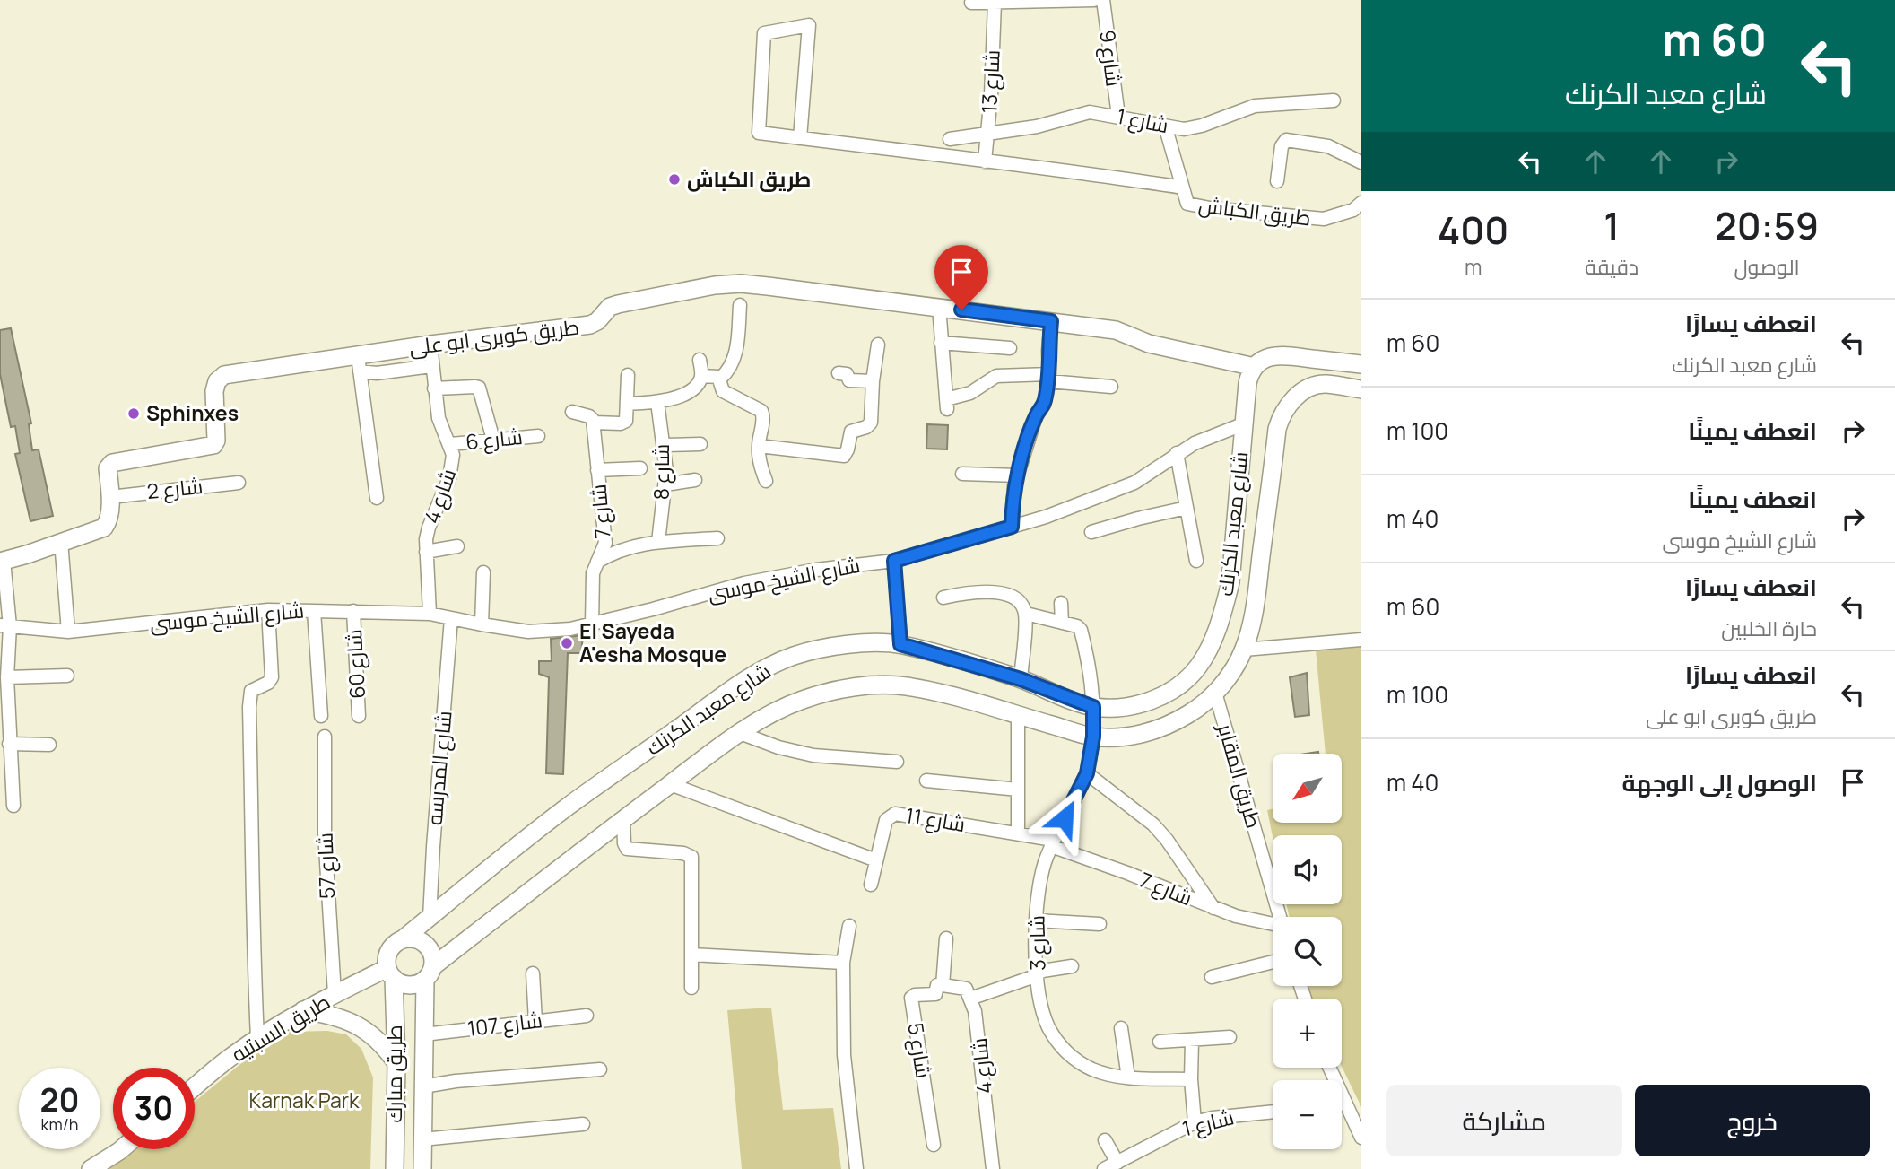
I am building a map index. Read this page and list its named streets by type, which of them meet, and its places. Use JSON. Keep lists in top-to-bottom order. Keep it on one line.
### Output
{"streets":{"street":["شارع 9","شارع 13","شارع 1","طريق الكباش","طريق كوبرى ابو على","شارع 6","شارع 8","شارع 2","شارع 4","شارع 7","شارع معبد الكرنك","شارع الشيخ موسى","شارع 60","شارع المدرسه","طريق المقابر","شارع 11","شارع 57","شارع 3","شارع 107","طريق السبتيه","شارع 5","طريق مبارك"]},"crossings":[["شارع 9","شارع 1"],["شارع 13","شارع 1"],["شارع 1","طريق الكباش"],["طريق كوبرى ابو على","شارع 2"],["طريق كوبرى ابو على","شارع 4"],["طريق كوبرى ابو على","شارع معبد الكرنك"],["شارع 6","شارع 4"],["شارع 4","شارع الشيخ موسى"],["شارع 7","شارع الشيخ موسى"],["شارع 7","شارع 11"],["شارع 7","شارع 3"],["شارع معبد الكرنك","شارع الشيخ موسى"],["شارع معبد الكرنك","شارع المدرسه"],["شارع معبد الكرنك","طريق المقابر"],["شارع معبد الكرنك","شارع 3"],["شارع معبد الكرنك","طريق السبتيه"],["شارع معبد الكرنك","طريق مبارك"],["شارع الشيخ موسى","شارع 60"],["شارع الشيخ موسى","شارع المدرسه"],["شارع 11","شارع 3"],["شارع 57","طريق السبتيه"],["شارع 107","طريق مبارك"],["طريق السبتيه","طريق مبارك"]],"parks":["Karnak Park"],"places":["طريق الكباش","Sphinxes","El Sayeda A'esha Mosque"],"north":"bottom left","page":{"turn":["60 m","شارع معبد الكرنك"],"eta":["20:59","الوصول","1","دقيقة","400","m"],"list":[{"name":"انعطف يسارًا","note":"شارع معبد الكرنك","value":"60 m"},{"name":"انعطف يمينًا","value":"100 m"},{"name":"انعطف يمينًا","note":"شارع الشيخ موسى","value":"40 m"},{"name":"انعطف يسارًا","note":"حارة الخلبين","value":"60 m"},{"name":"انعطف يسارًا","note":"طريق كوبرى ابو على","value":"100 m"},{"name":"الوصول إلى الوجهة","value":"40 m"}],"map_buttons":["+","−"],"speed":"20 km/h","limit":"30","buttons":["خروج","مشاركة"]}}
